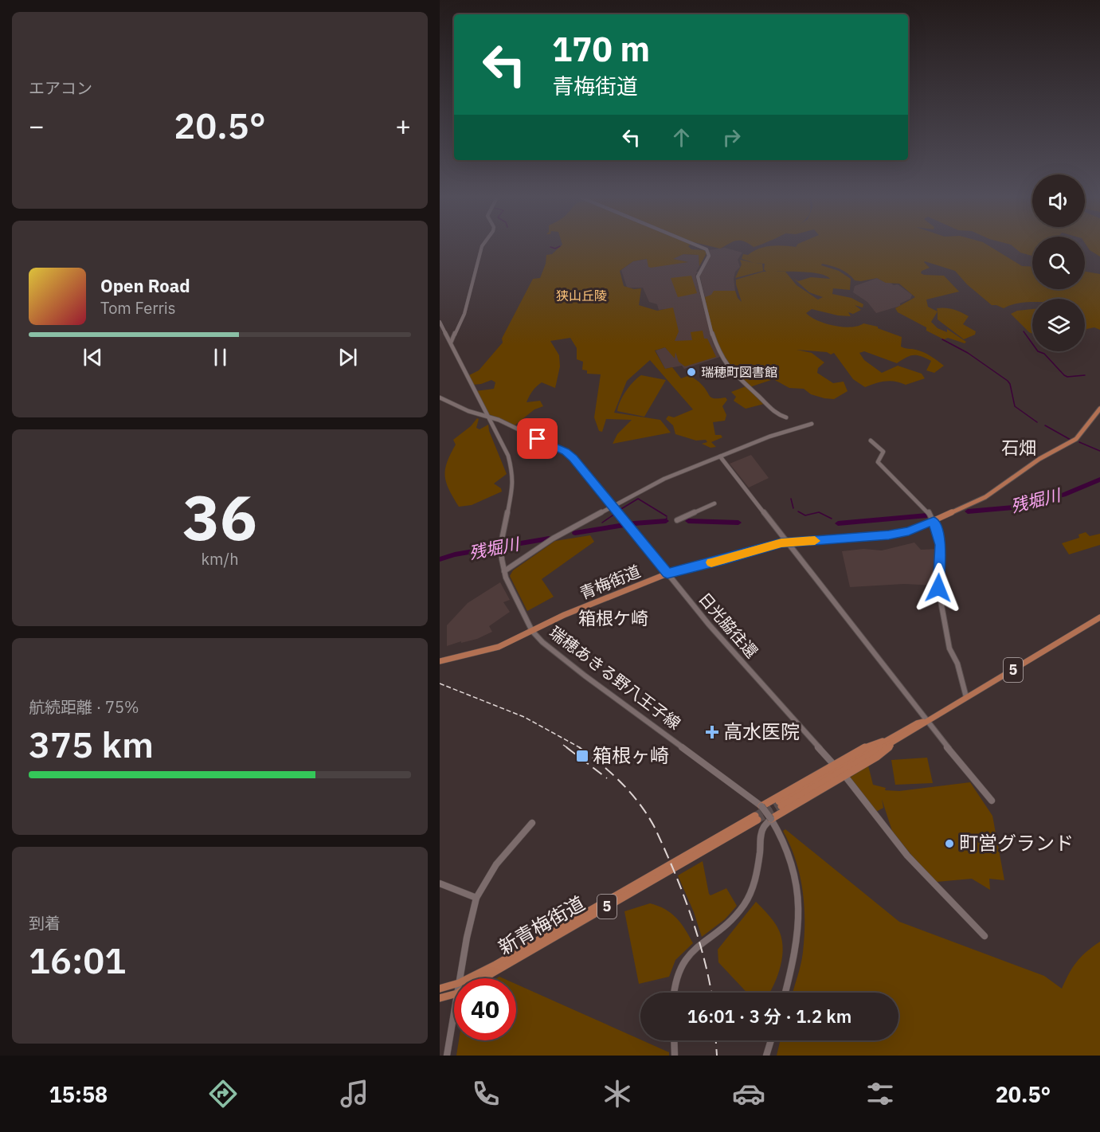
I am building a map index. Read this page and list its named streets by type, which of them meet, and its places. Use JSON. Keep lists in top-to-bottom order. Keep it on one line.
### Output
{"streets":{"main road":["青梅街道","5","新青梅街道"],"street":["日光脇往還","瑞穂あきる野八王子線"]},"crossings":[["青梅街道","日光脇往還"],["青梅街道","瑞穂あきる野八王子線"],["日光脇往還","瑞穂あきる野八王子線"]],"districts":["石畑","箱根ケ崎"],"water":["残堀川"],"parks":["狭山丘陵"],"places":{"other":["瑞穂町図書館","町営グランド"],"health":["高水医院"],"transit":["箱根ヶ崎"]},"page":{"tile":["エアコン",["36","km/h"],["航続距離 · 75%","375 km"],["到着","16:01"]],"turn":["170 m","青梅街道"],"heat":["−","20.5°","+"],"song":["Open Road","Tom Ferris"],"limit":"40","trip":"16:01 · 3 分 · 1.2 km","tabs":["15:58","20.5°"]}}
